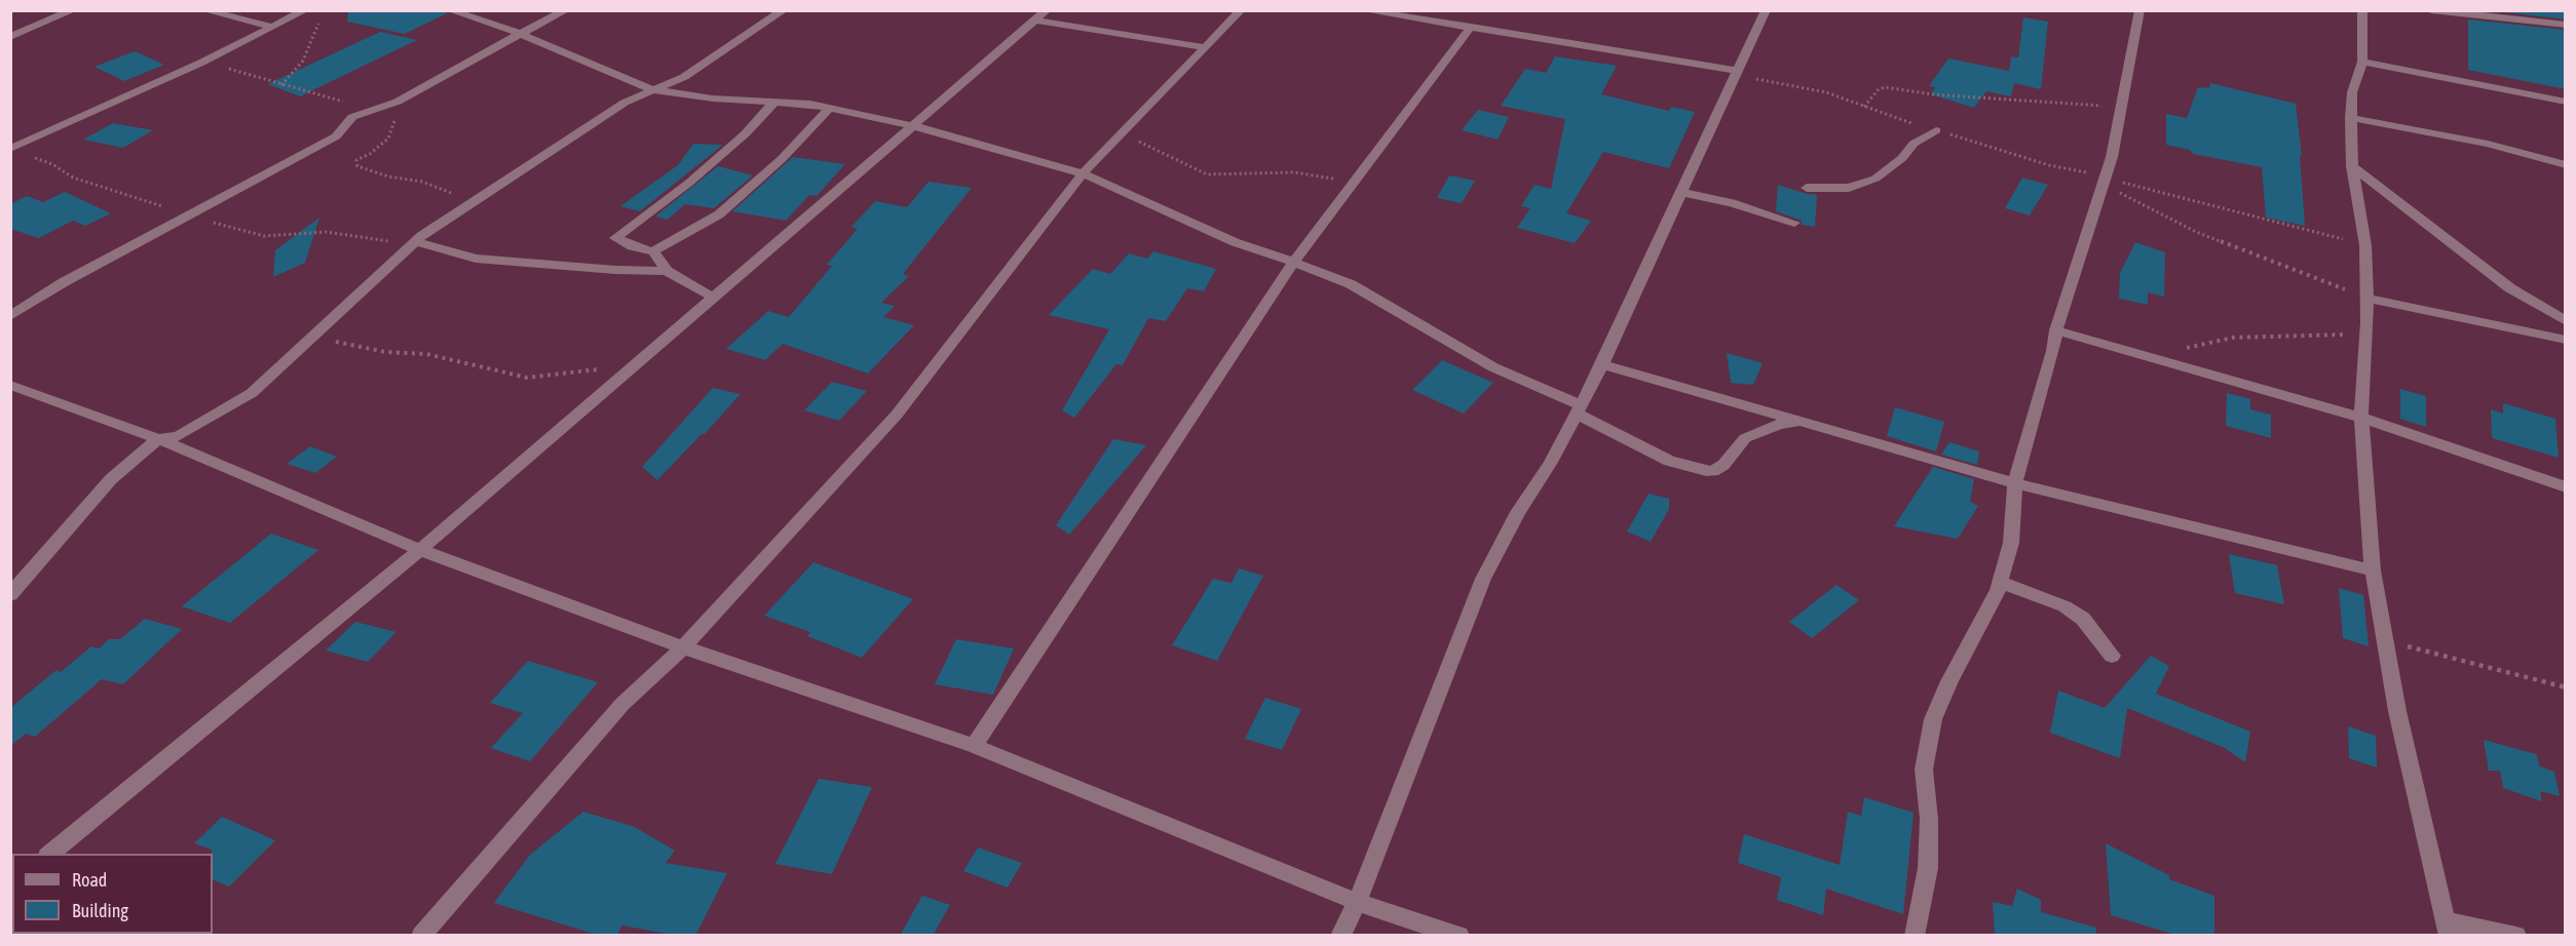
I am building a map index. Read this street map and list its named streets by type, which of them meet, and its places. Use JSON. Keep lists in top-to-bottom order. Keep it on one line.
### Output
{"legend":["Road","Building"]}
